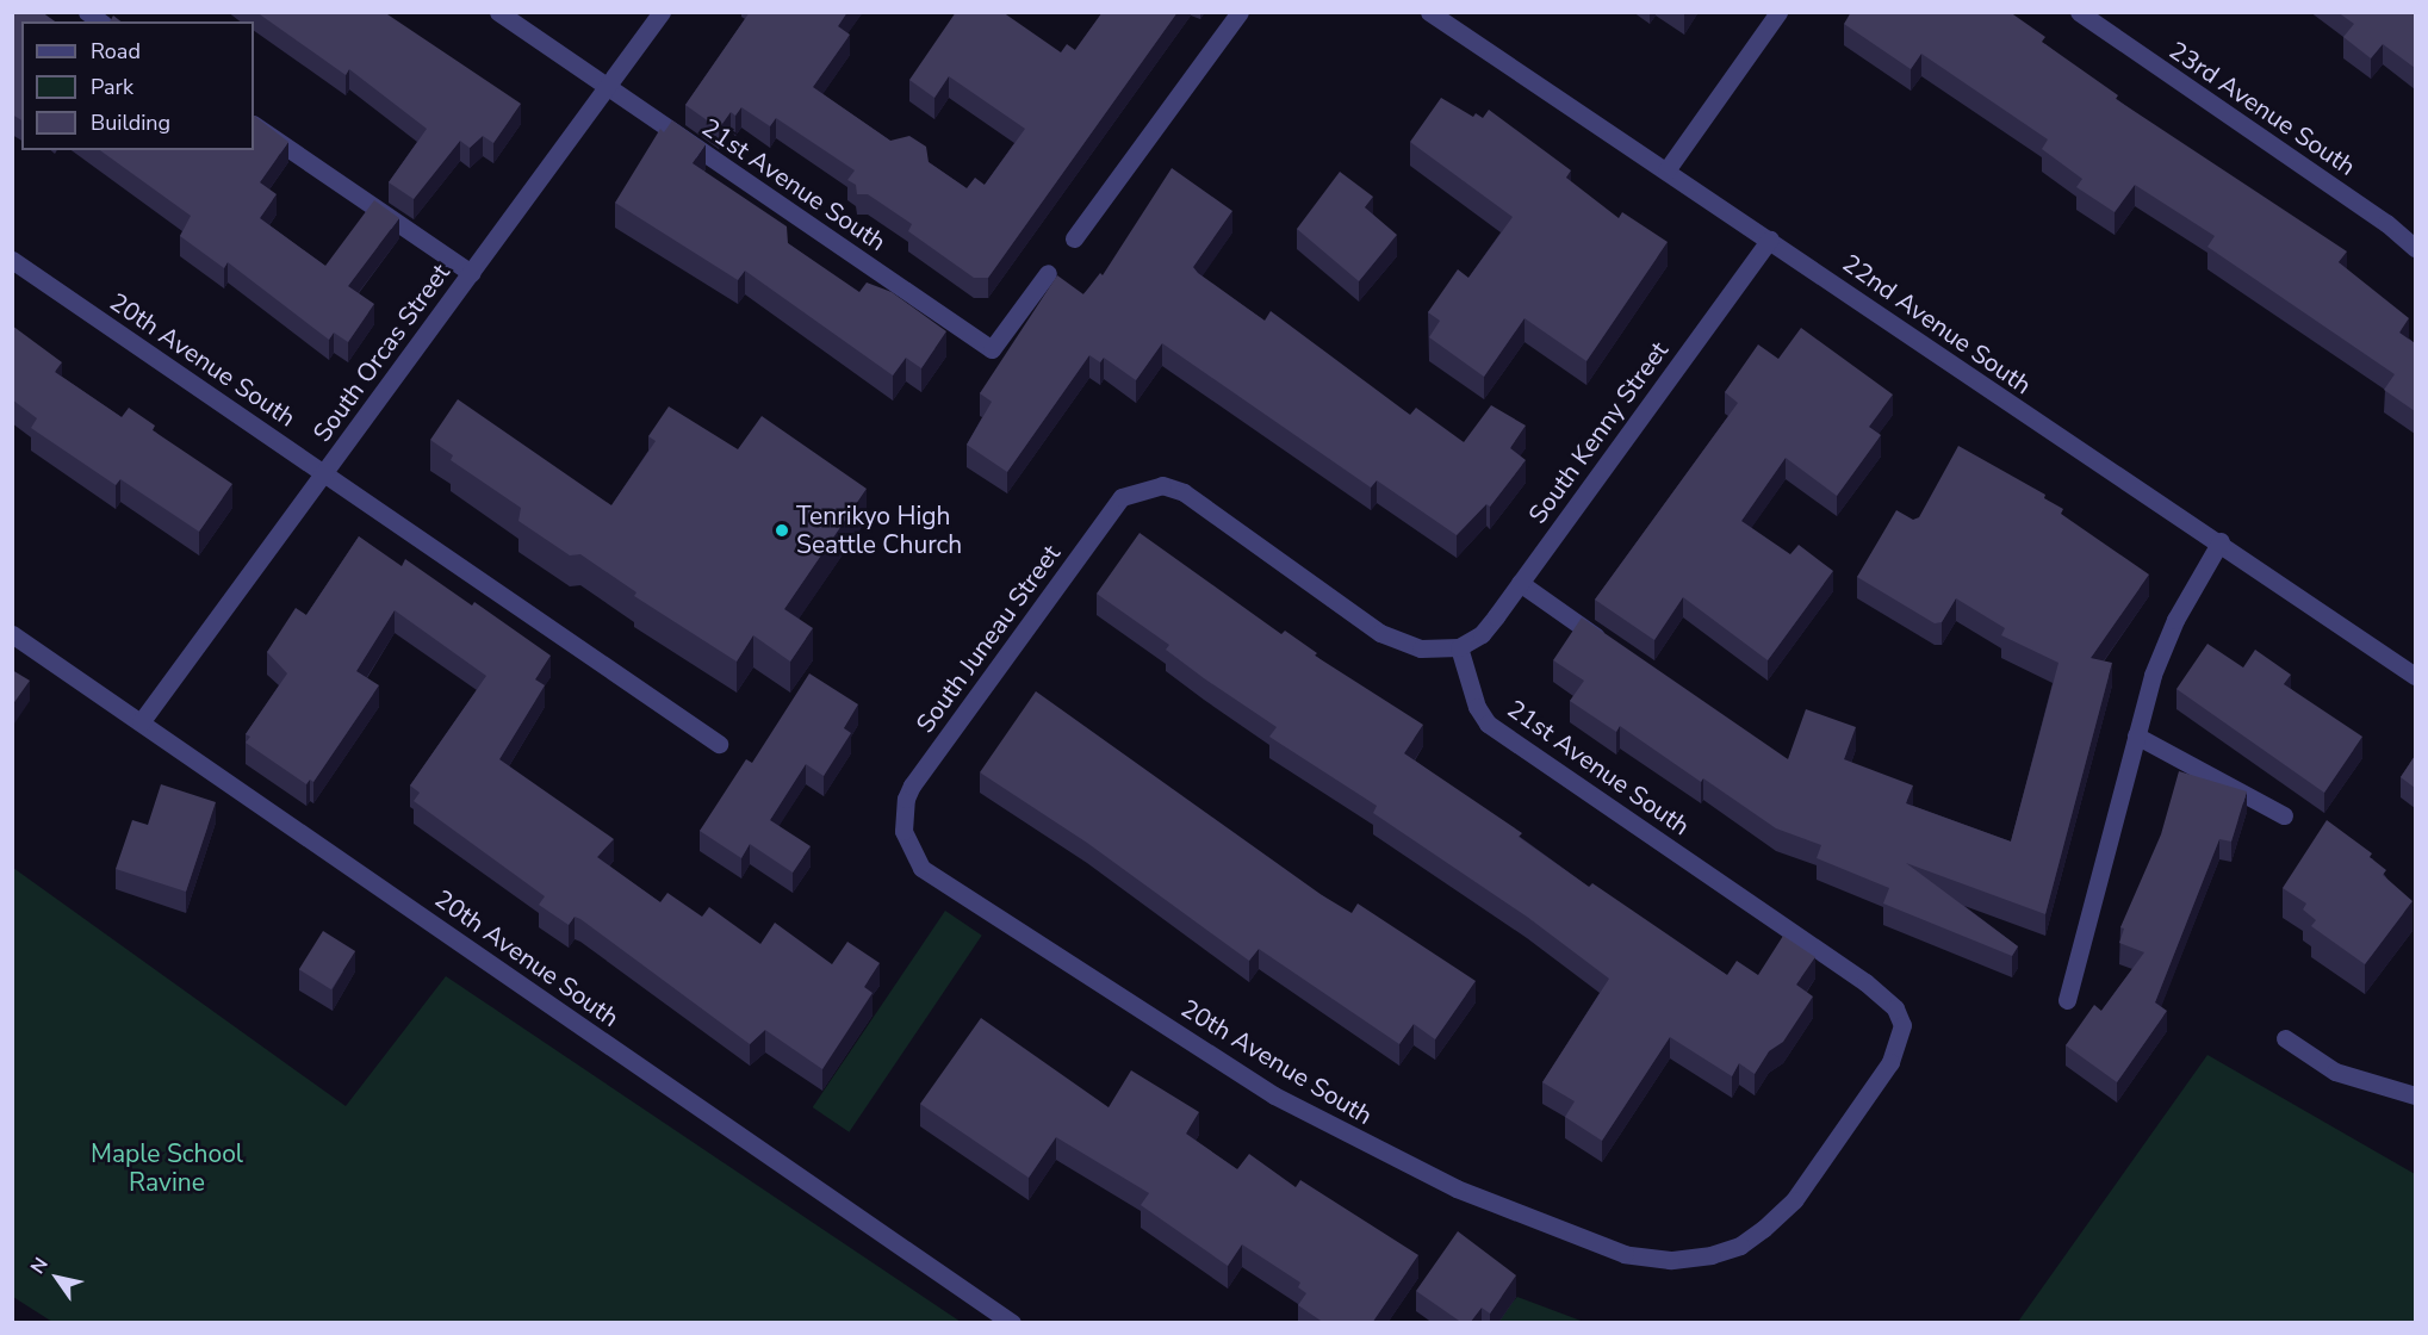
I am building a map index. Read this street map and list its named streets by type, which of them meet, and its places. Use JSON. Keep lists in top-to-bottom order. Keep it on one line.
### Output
{"streets":{"street":["23rd Avenue South","21st Avenue South","22nd Avenue South","South Orcas Street","20th Avenue South","South Kenny Street","South Juneau Street"]},"crossings":[["21st Avenue South","South Orcas Street"],["21st Avenue South","20th Avenue South"],["21st Avenue South","South Kenny Street"],["21st Avenue South","South Juneau Street"],["22nd Avenue South","South Kenny Street"],["South Orcas Street","20th Avenue South"],["20th Avenue South","South Juneau Street"],["South Kenny Street","South Juneau Street"]],"parks":["Maple School Ravine"],"places":["Tenrikyo High Seattle Church"],"legend":["Road","Park","Building"],"north":"top left"}
